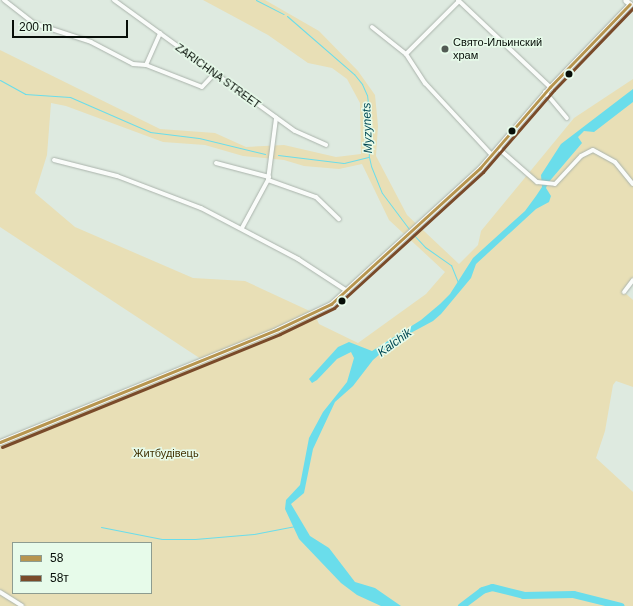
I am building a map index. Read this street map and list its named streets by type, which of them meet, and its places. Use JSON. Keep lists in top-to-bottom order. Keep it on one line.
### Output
{"streets":{"street":["ZARICHNA STREET"]},"water":["Myzynets","Kalchik"],"parks":["Житбудівець"],"places":["Свято-Ильинский храм"],"lines":["transit line 58","transit line 58т"],"legend":["58","58т"],"scale_bar":"200 m"}
